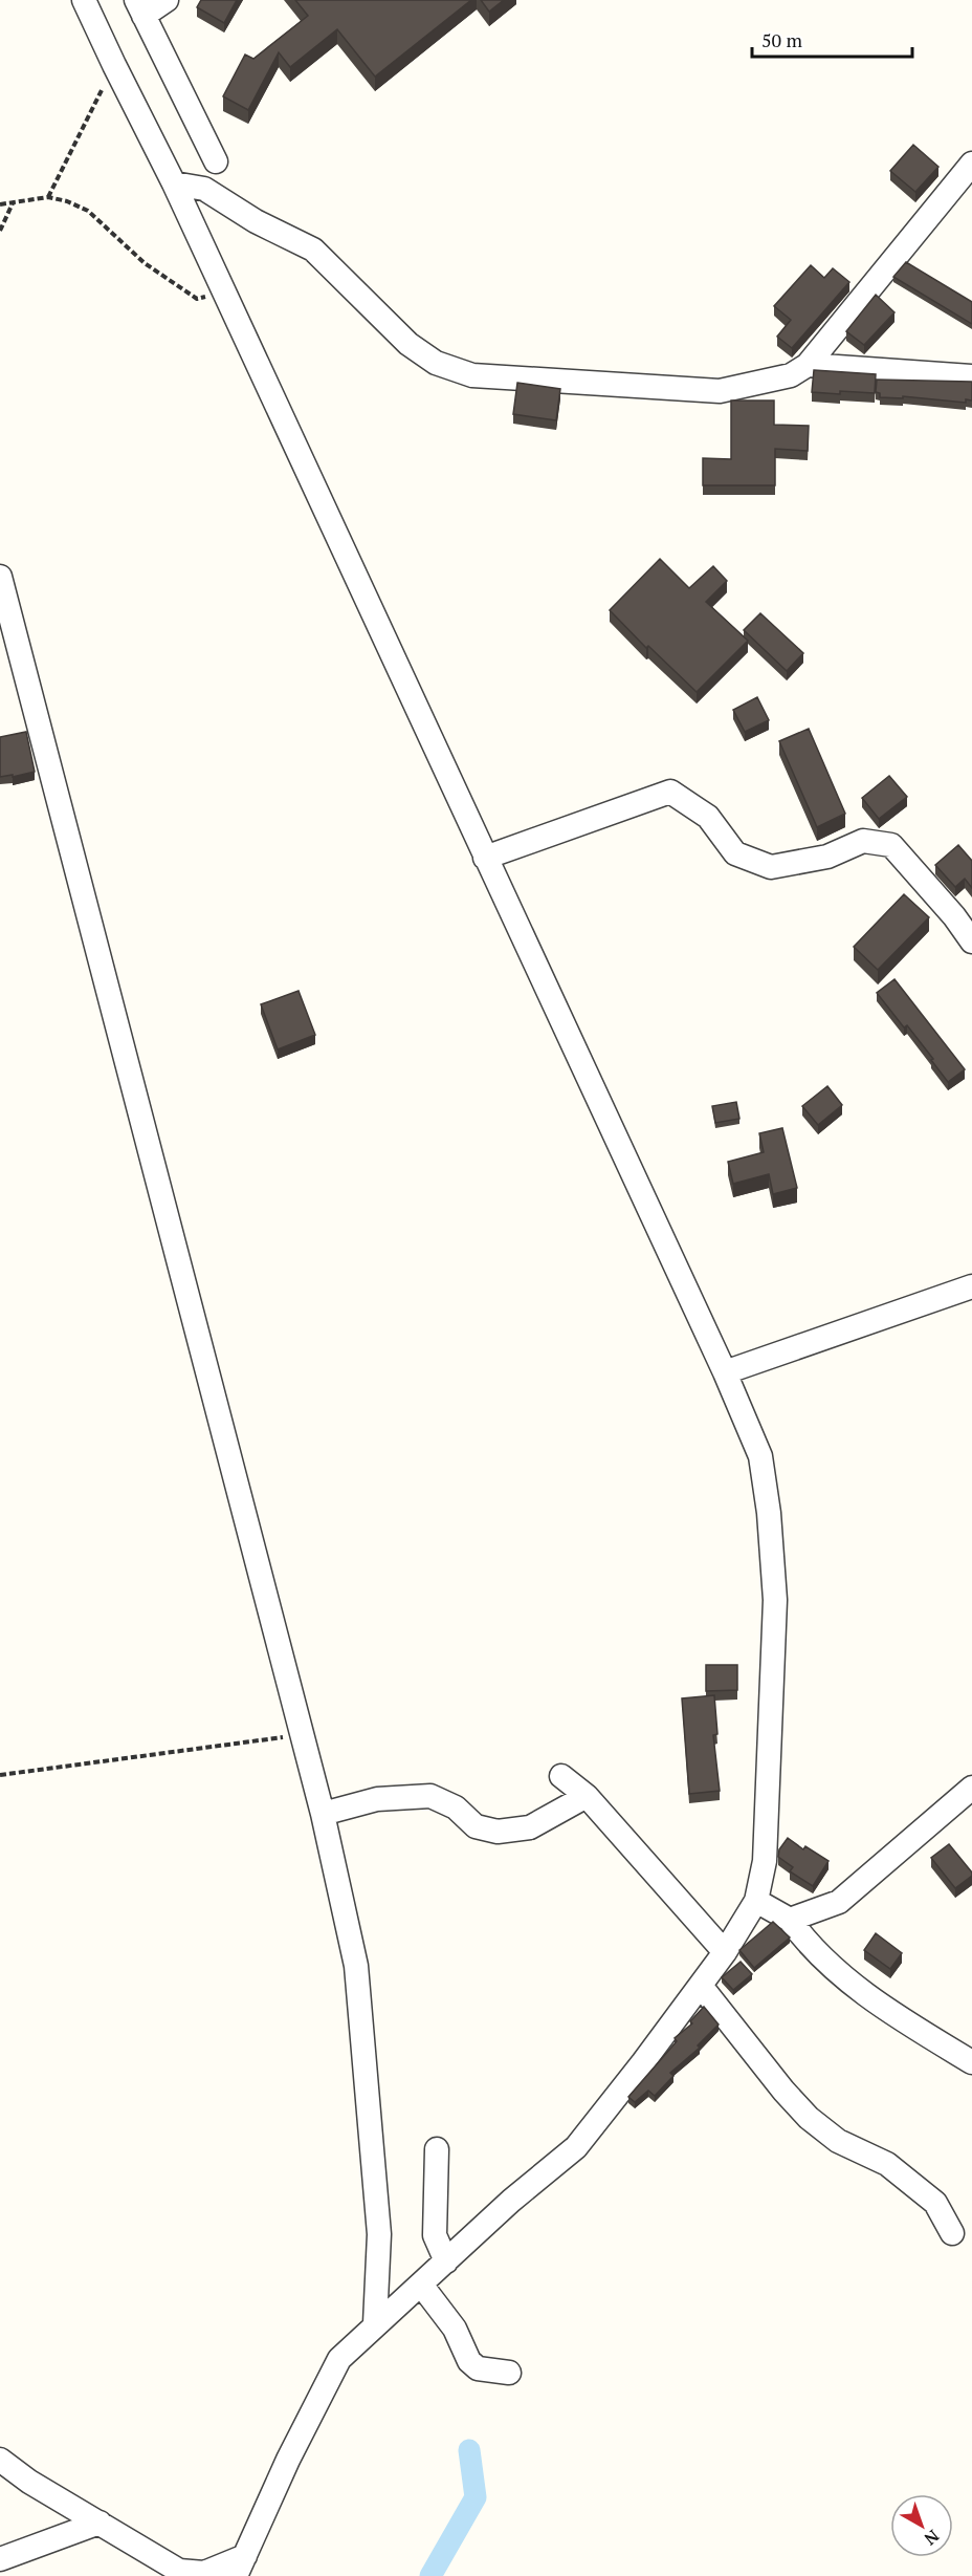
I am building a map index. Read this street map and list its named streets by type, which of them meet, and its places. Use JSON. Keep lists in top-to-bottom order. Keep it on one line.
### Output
{"scale_bar":"50 m","north":"bottom right"}
